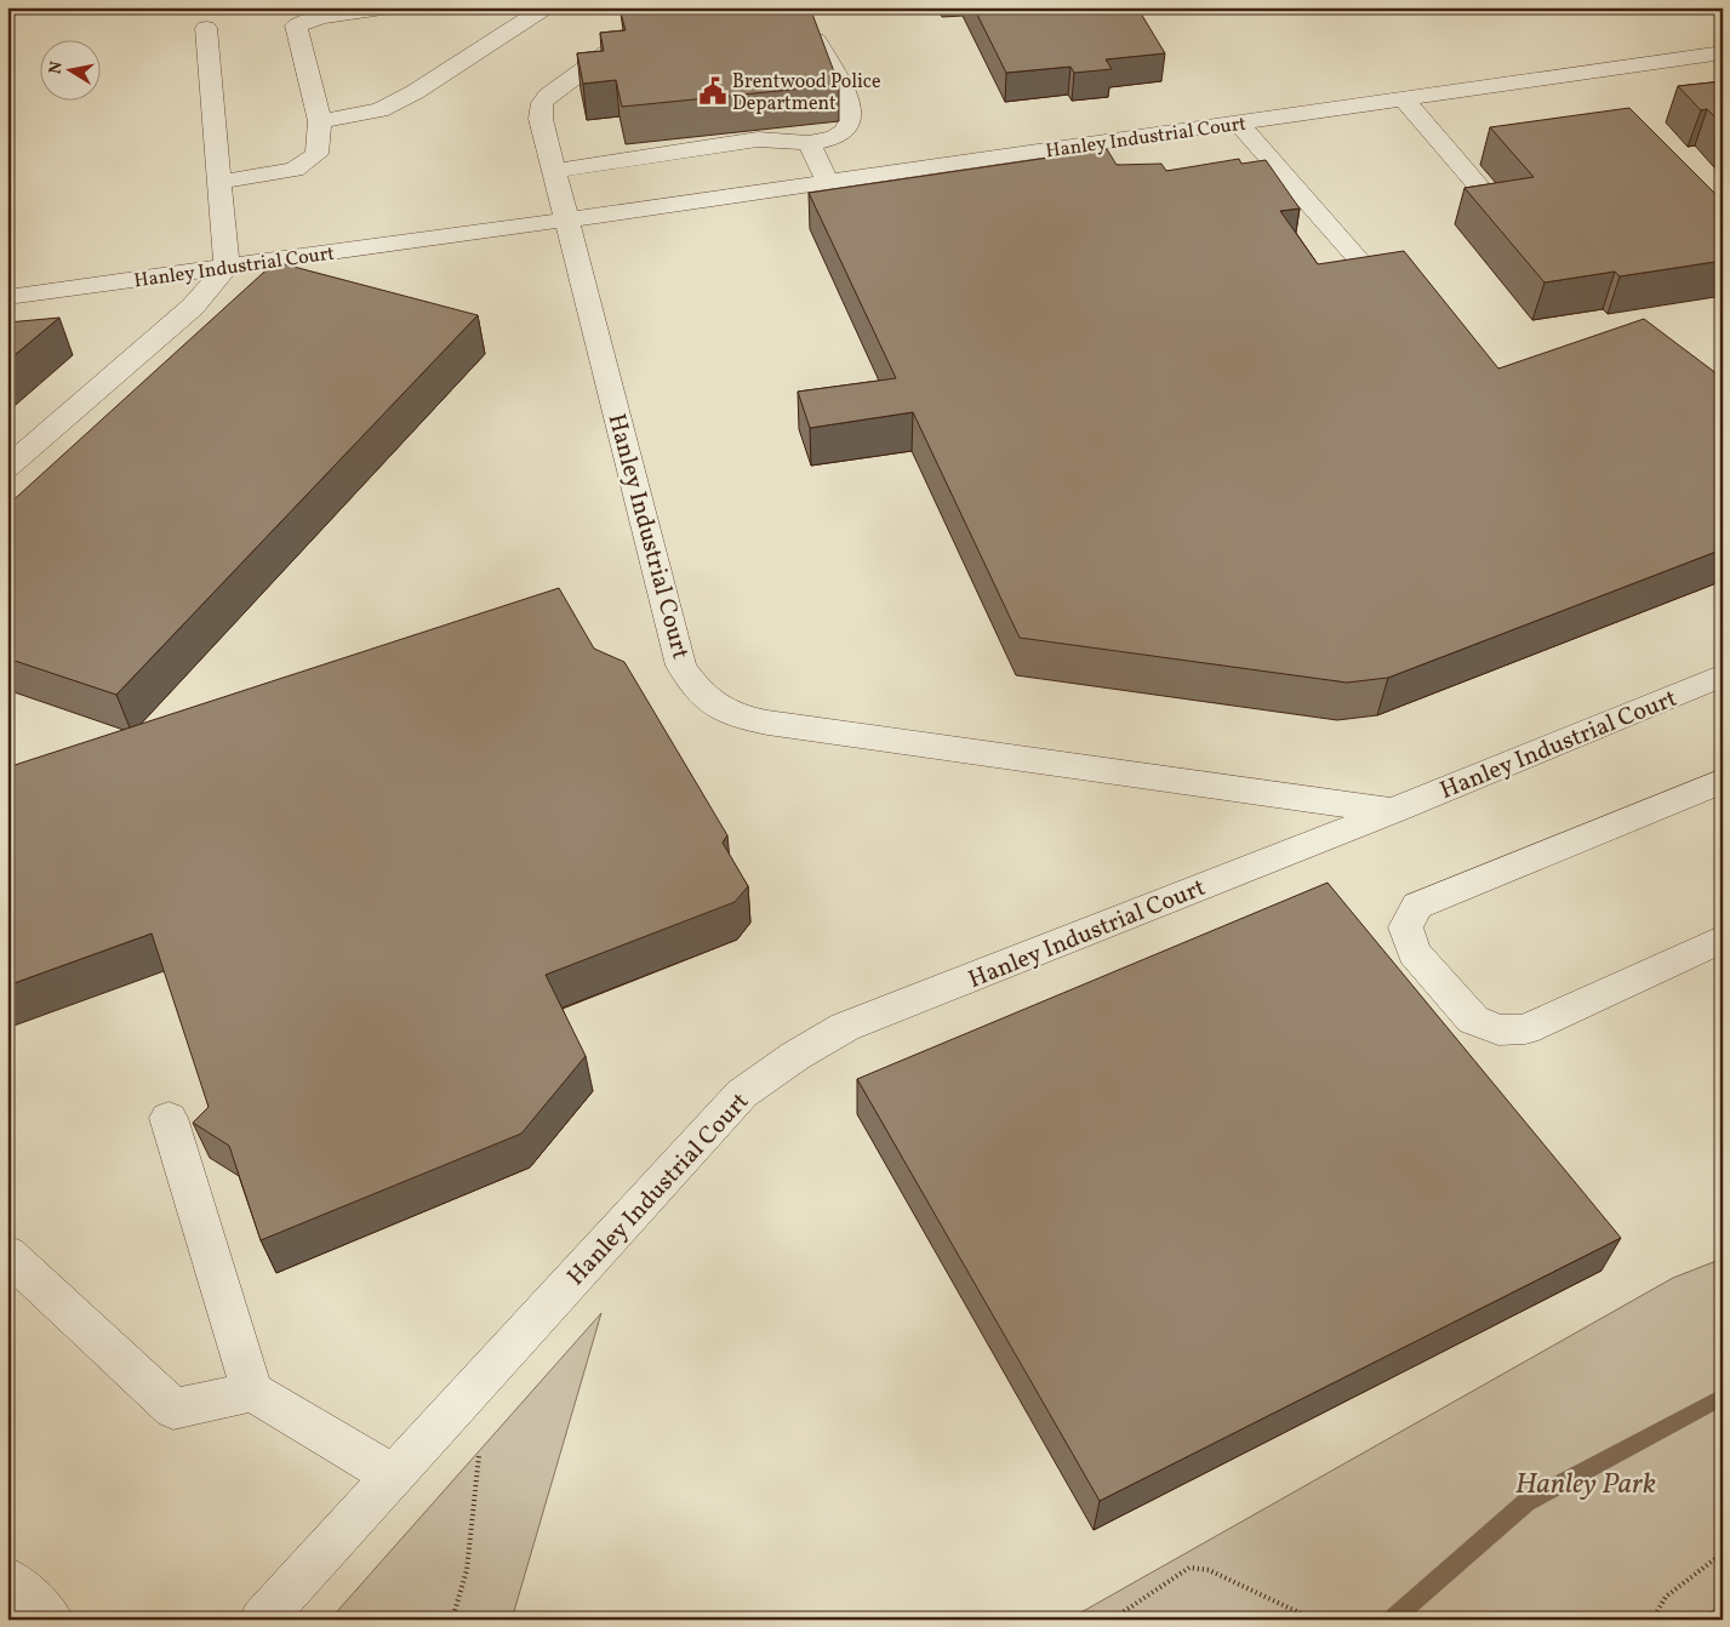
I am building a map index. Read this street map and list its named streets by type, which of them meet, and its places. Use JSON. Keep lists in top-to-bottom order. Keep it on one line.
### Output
{"streets":{"street":["Hanley Industrial Court"]},"parks":["Hanley Park"],"places":{"public building":["Brentwood Police Department"]},"north":"left"}
